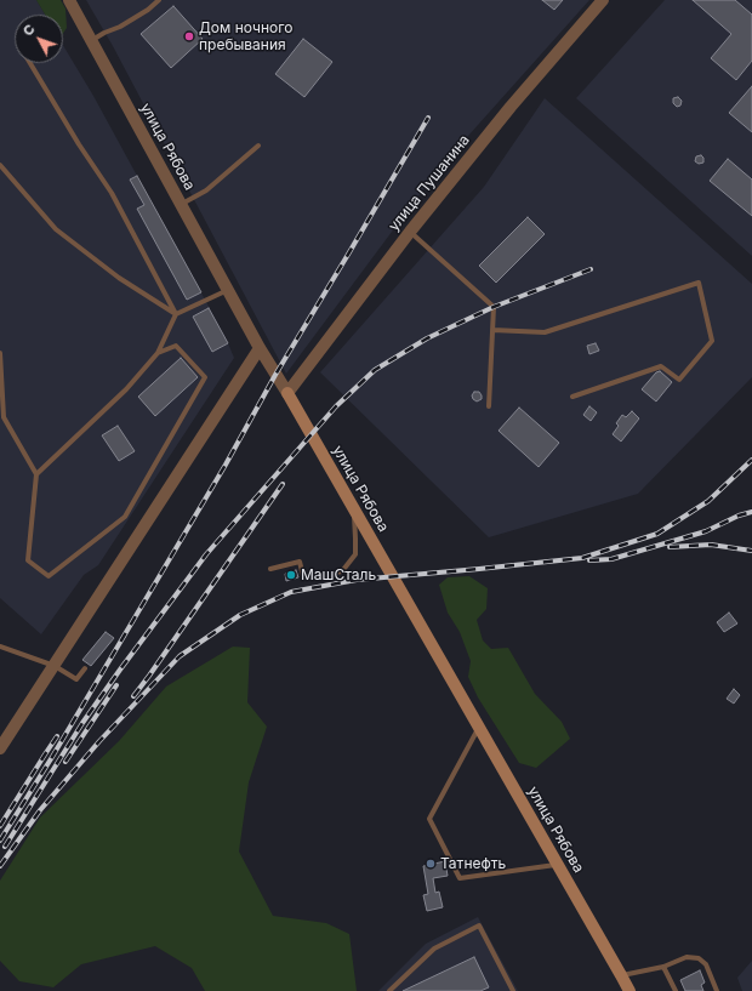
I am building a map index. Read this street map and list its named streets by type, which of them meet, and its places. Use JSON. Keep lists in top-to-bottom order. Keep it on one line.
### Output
{"streets":{"main road":["улица Рябова"],"street":["улица Пушанина"]},"crossings":[["улица Рябова","улица Пушанина"]],"places":["Дом ночного пребывания","МашСталь","Татнефть"],"north":"top left"}
